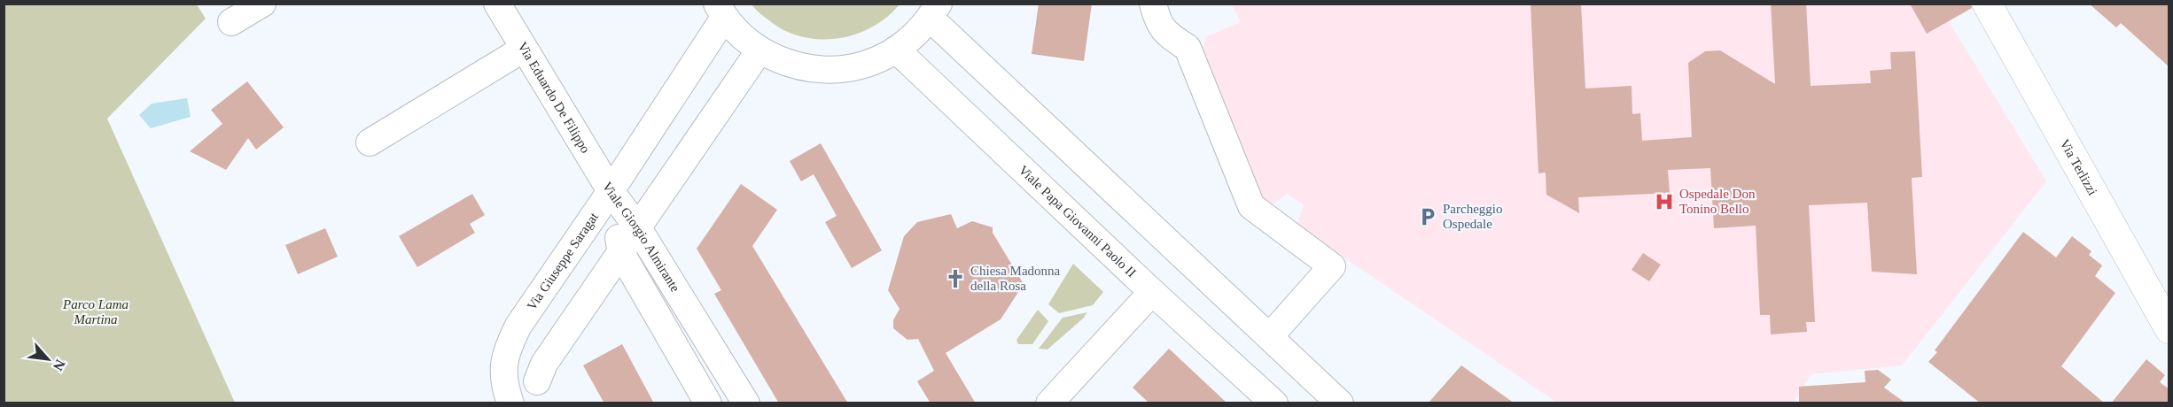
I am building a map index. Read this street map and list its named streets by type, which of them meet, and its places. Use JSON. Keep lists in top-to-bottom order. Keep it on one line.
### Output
{"streets":{"main road":["Via Terlizzi"],"street":["Via Eduardo De Filippo","Viale Papa Giovanni Paolo II","Viale Giorgio Almirante","Via Giuseppe Saragat"]},"crossings":[["Via Eduardo De Filippo","Viale Giorgio Almirante"],["Via Eduardo De Filippo","Via Giuseppe Saragat"],["Viale Giorgio Almirante","Via Giuseppe Saragat"]],"parks":["Parco Lama Martina"],"places":{"hospital":["Ospedale Don Tonino Bello"],"parking":["Parcheggio Ospedale"],"church":["Chiesa Madonna della Rosa"]},"north":"bottom right"}
